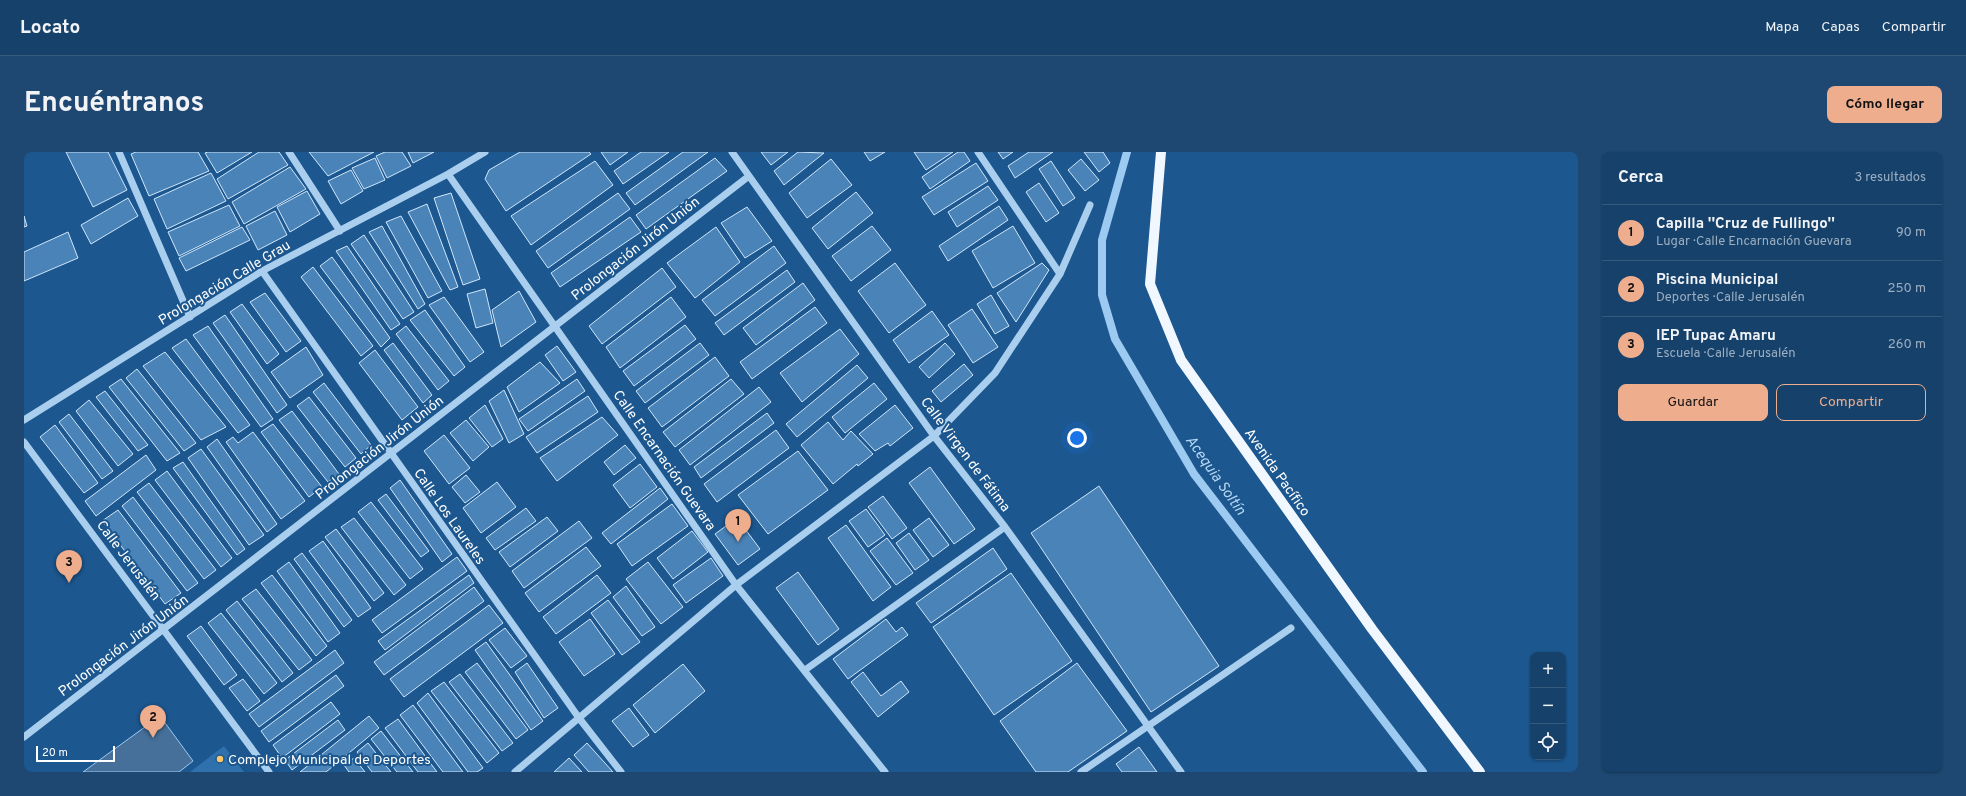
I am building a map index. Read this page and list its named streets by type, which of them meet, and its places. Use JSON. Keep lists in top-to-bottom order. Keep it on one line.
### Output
{"streets":{"main road":["Avenida Pacífico"],"street":["Prolongación Jirón Unión","Prolongación Calle Grau","Calle Virgen de Fátima","Calle Encarnación Guevara","Calle Los Laureles","Calle Jerusalén"]},"crossings":[["Prolongación Jirón Unión","Calle Virgen de Fátima"],["Prolongación Jirón Unión","Calle Encarnación Guevara"],["Prolongación Jirón Unión","Calle Los Laureles"],["Prolongación Jirón Unión","Calle Jerusalén"],["Prolongación Calle Grau","Calle Encarnación Guevara"],["Prolongación Calle Grau","Calle Los Laureles"]],"water":["Acequia Soltín"],"places":["Complejo Municipal de Deportes"],"scale_bar":"20 m","page":{"header":"Locato","nav":["Mapa","Capas","Compartir"],"title":"Encuéntranos","buttons":["Cómo llegar",["Guardar","Compartir"]],"heading":["Cerca","3 resultados"],"list":[{"mark":"1","name":"Capilla ''Cruz de Fullingo''","note":"Lugar · Calle Encarnación Guevara","value":"90 m"},{"mark":"2","name":"Piscina Municipal","note":"Deportes · Calle Jerusalén","value":"250 m"},{"mark":"3","name":"IEP Tupac Amaru","note":"Escuela · Calle Jerusalén","value":"260 m"}],"pins":["1","3","2"],"map_buttons":["+","−"],"scale":"20 m"}}
